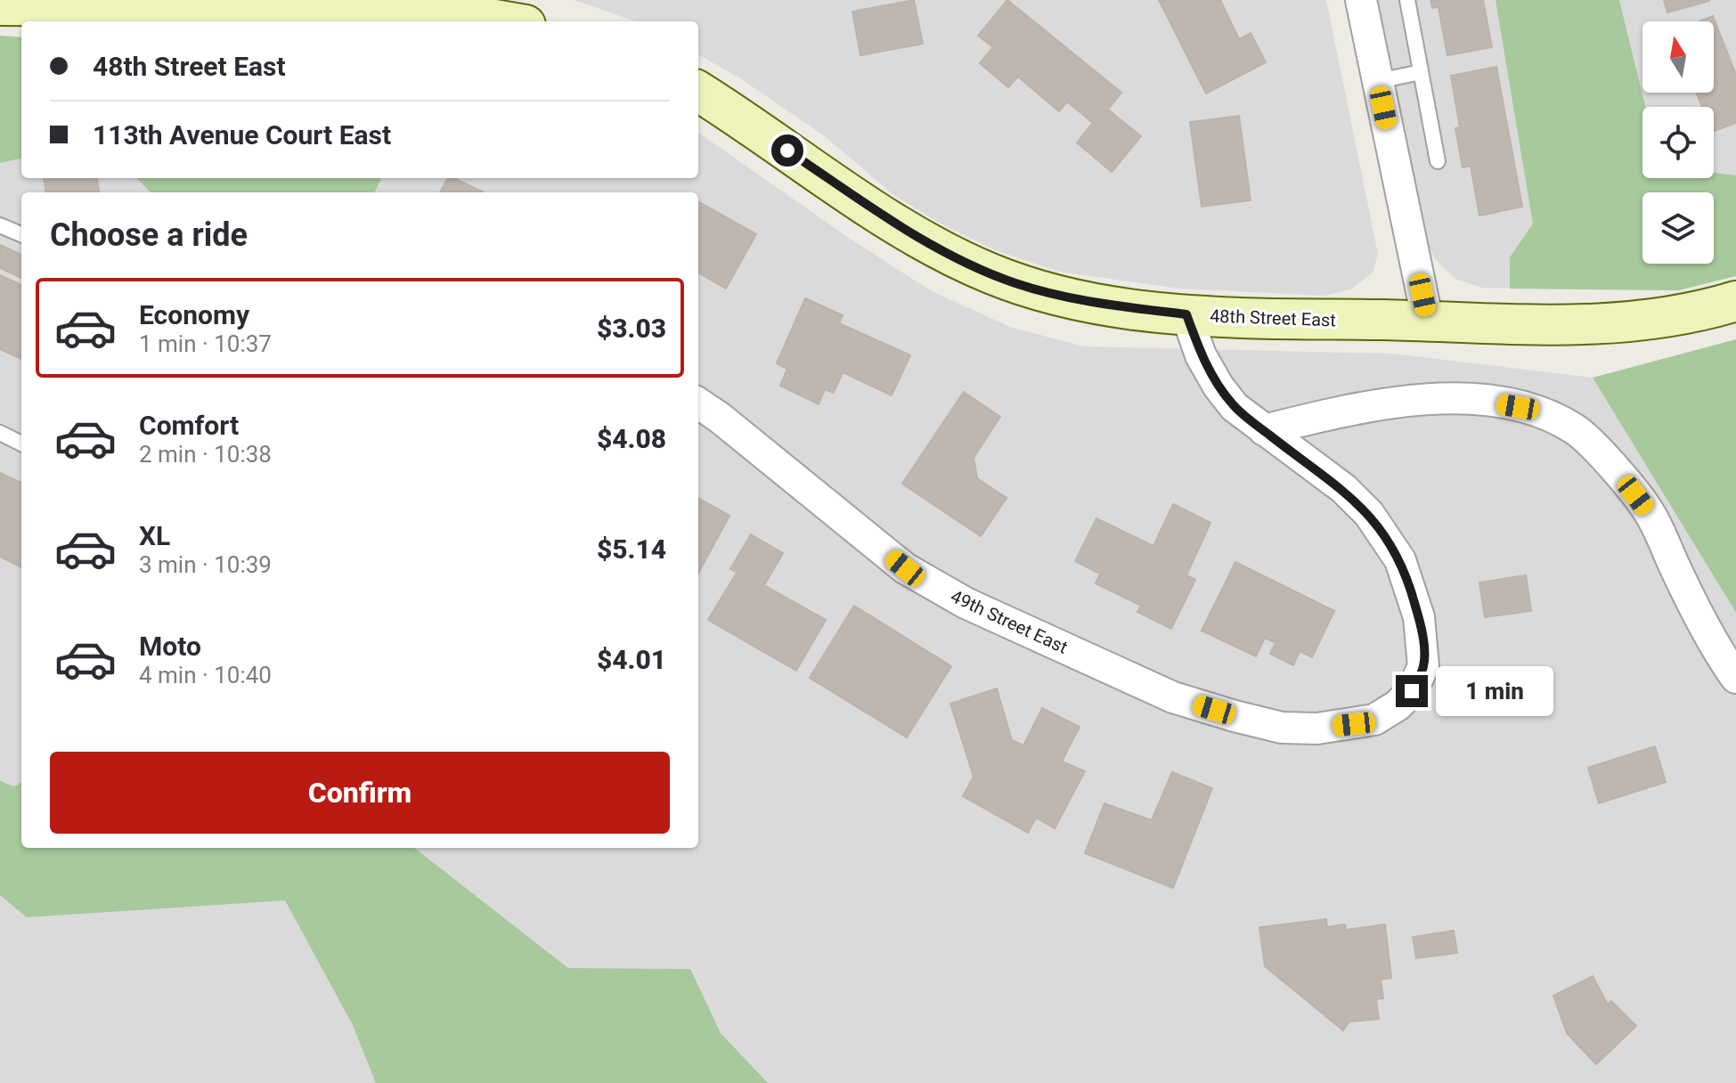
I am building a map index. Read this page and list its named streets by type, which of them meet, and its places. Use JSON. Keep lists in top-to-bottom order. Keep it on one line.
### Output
{"streets":{"street":["48th Street East","49th Street East"]},"north":"top","page":{"banner":["48th Street East","113th Avenue Court East"],"heading":"Choose a ride","list":[{"name":"Economy","note":"1 min · 10:37","value":"$3.03"},{"name":"Comfort","note":"2 min · 10:38","value":"$4.08"},{"name":"XL","note":"3 min · 10:39","value":"$5.14"},{"name":"Moto","note":"4 min · 10:40","value":"$4.01"}],"bubble":"1 min","buttons":"Confirm"}}
